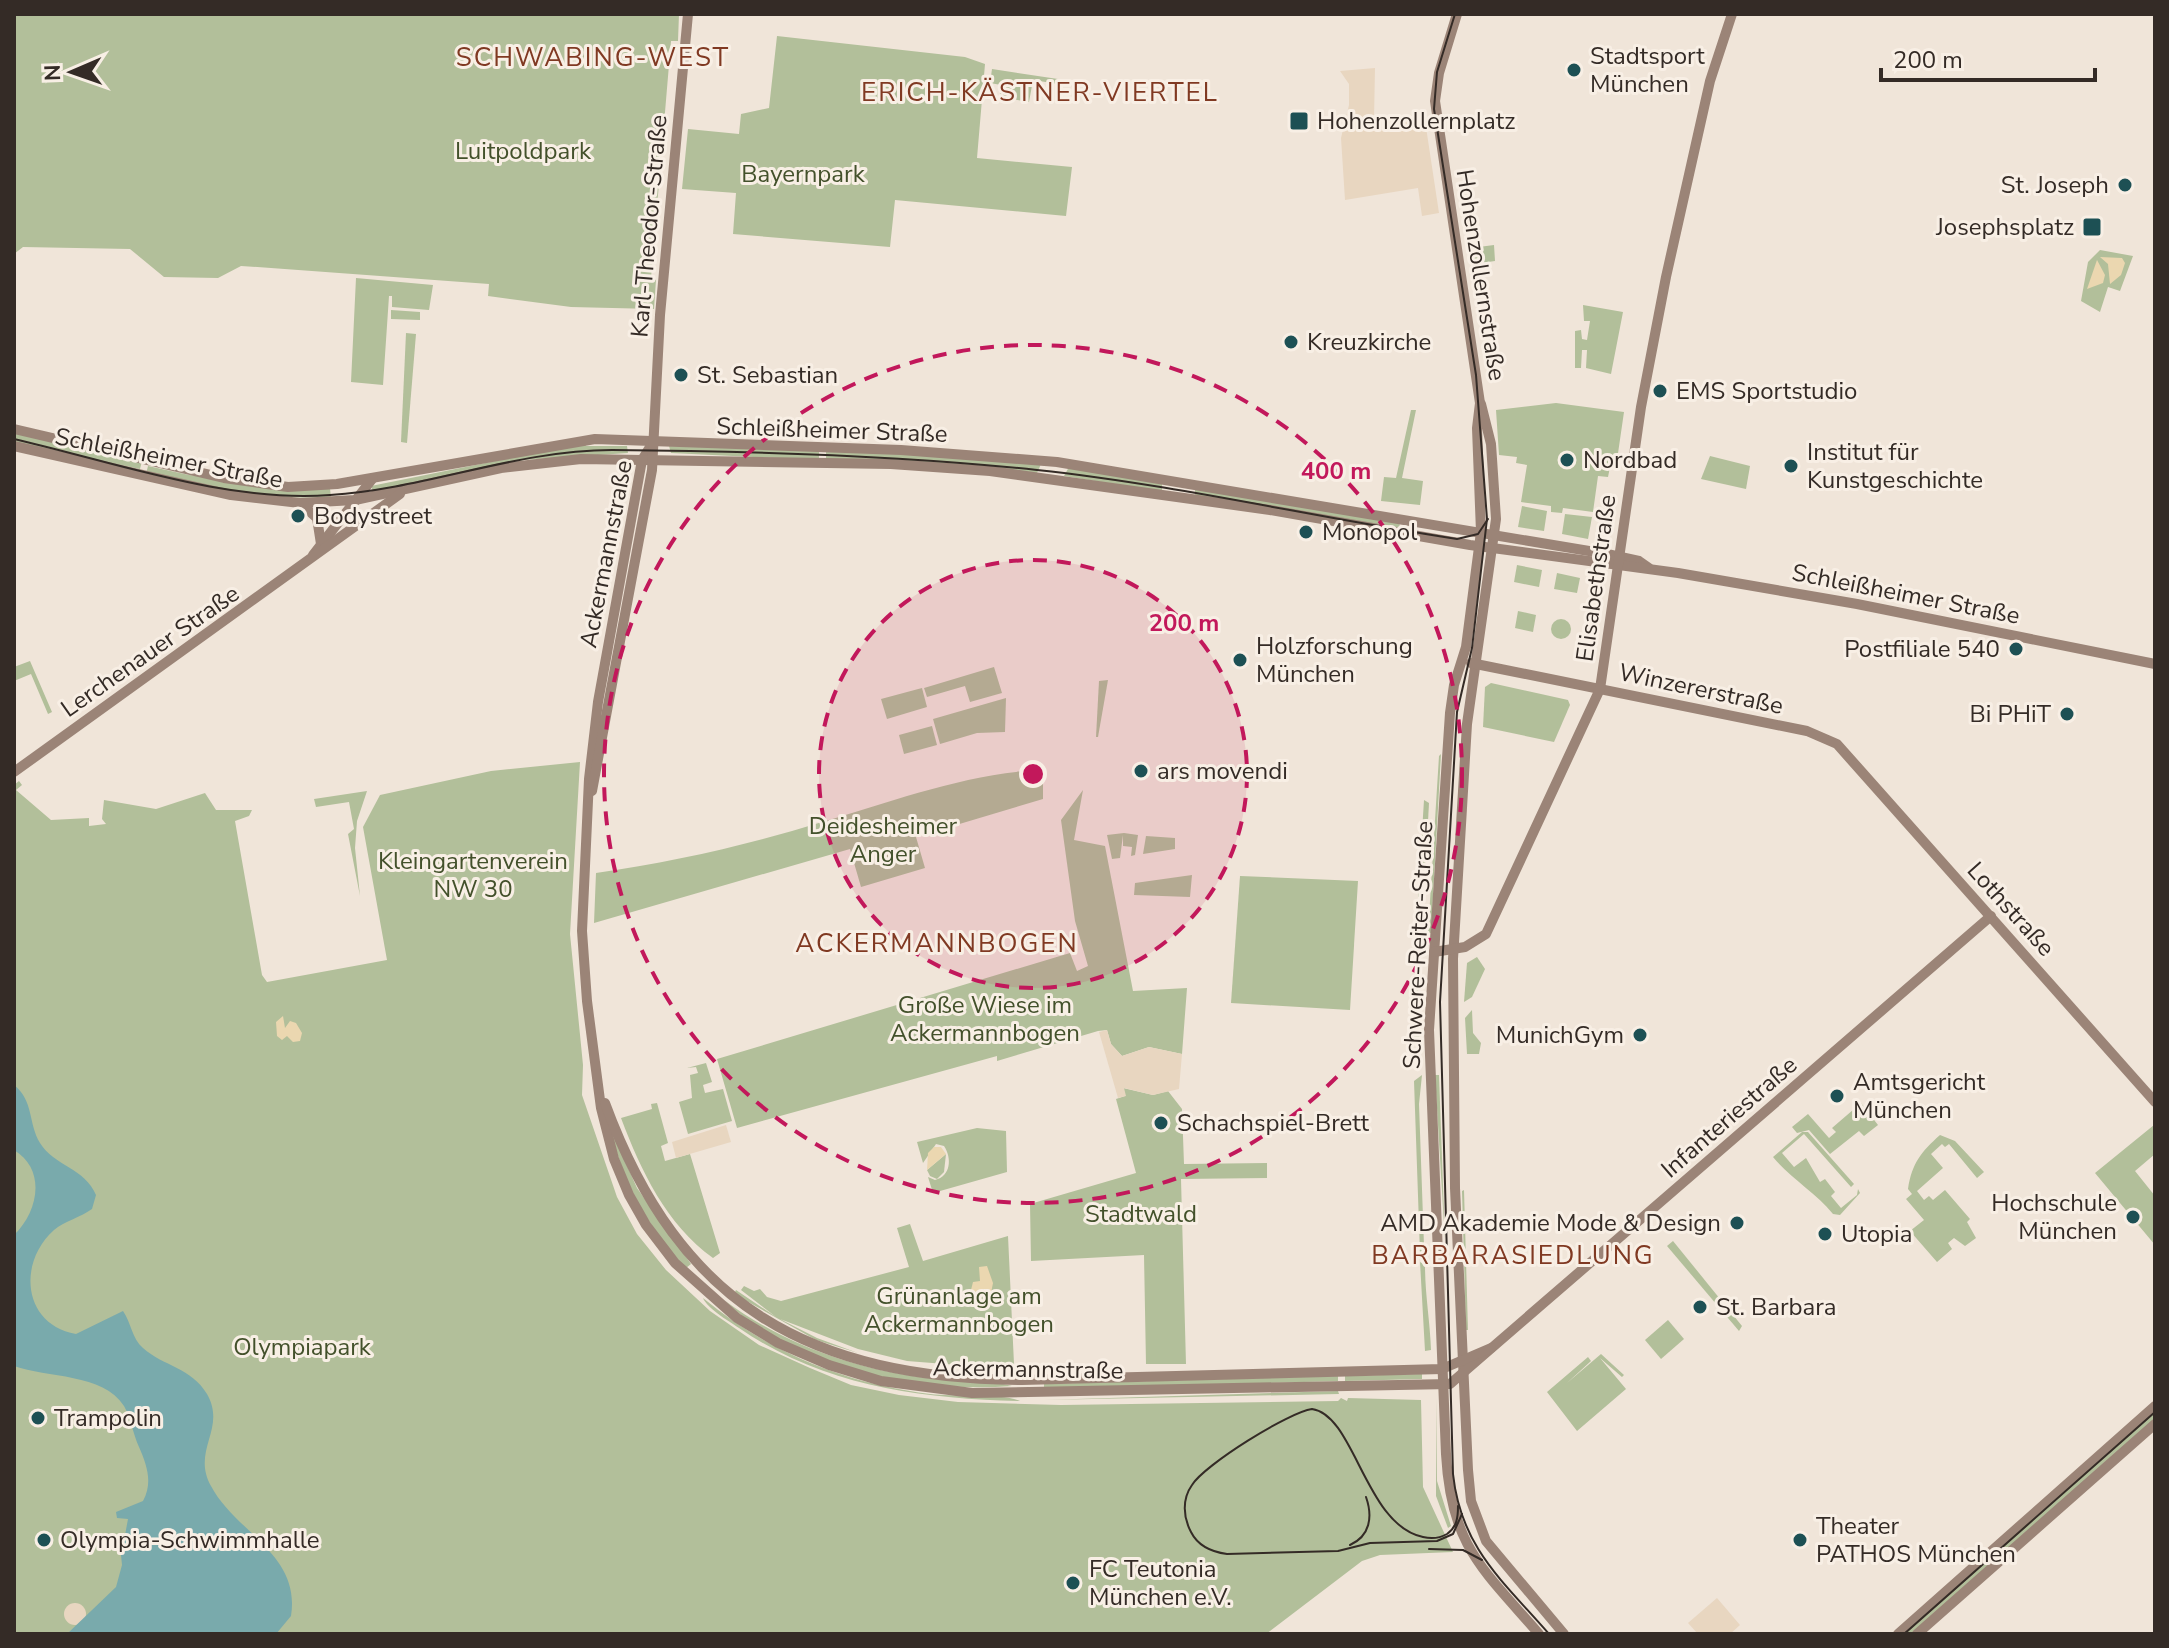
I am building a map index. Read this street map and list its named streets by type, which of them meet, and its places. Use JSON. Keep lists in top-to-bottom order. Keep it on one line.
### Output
{"streets":{"main road":["Karl-Theodor-Straße","Hohenzollernstraße","Schleißheimer Straße","Ackermannstraße","Elisabethstraße","Lerchenauer Straße","Winzererstraße","Lothstraße","Schwere-Reiter-Straße","Infanteriestraße"]},"crossings":[["Karl-Theodor-Straße","Schleißheimer Straße"],["Karl-Theodor-Straße","Ackermannstraße"],["Hohenzollernstraße","Schleißheimer Straße"],["Hohenzollernstraße","Winzererstraße"],["Hohenzollernstraße","Schwere-Reiter-Straße"],["Schleißheimer Straße","Ackermannstraße"],["Schleißheimer Straße","Elisabethstraße"],["Schleißheimer Straße","Lerchenauer Straße"],["Ackermannstraße","Schwere-Reiter-Straße"],["Ackermannstraße","Infanteriestraße"],["Elisabethstraße","Winzererstraße"],["Elisabethstraße","Schwere-Reiter-Straße"],["Winzererstraße","Lothstraße"],["Winzererstraße","Schwere-Reiter-Straße"],["Lothstraße","Infanteriestraße"],["Schwere-Reiter-Straße","Infanteriestraße"]],"districts":["SCHWABING-WEST","ERICH-KÄSTNER-VIERTEL","ACKERMANNBOGEN","BARBARASIEDLUNG"],"parks":["Luitpoldpark","Bayernpark","Deidesheimer Anger","Kleingartenverein NW 30","Große Wiese im Ackermannbogen","Stadtwald","Grünanlage am Ackermannbogen","Olympiapark"],"places":{"other":["Stadtsport München","St. Joseph","Kreuzkirche","St. Sebastian","EMS Sportstudio","Nordbad","Institut für Kunstgeschichte","Bodystreet","Monopol","Postfiliale 540","Holzforschung München","Bi PHiT","ars movendi","MunichGym","Amtsgericht München","Schachspiel-Brett","Hochschule München","AMD Akademie Mode & Design","Utopia","St. Barbara","Trampolin","Olympia-Schwimmhalle","Theater PATHOS München","FC Teutonia München e.V."],"transit":["Hohenzollernplatz","Josephsplatz"]},"scale_bar":"200 m","north":"left","rings":["400 m","200 m"]}
